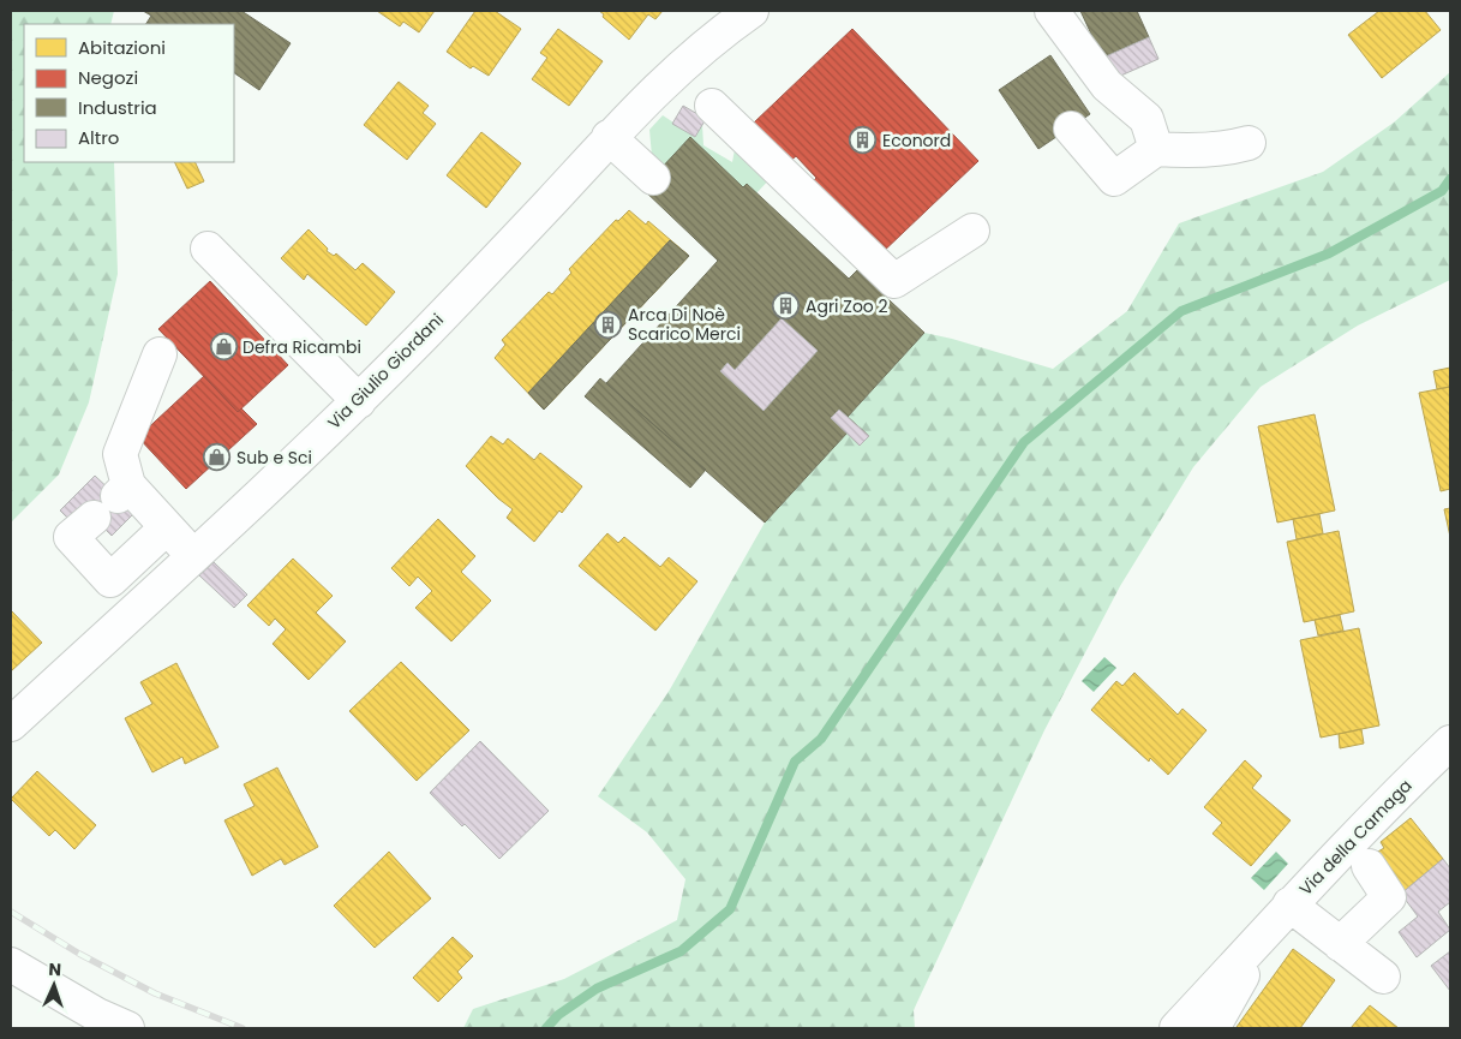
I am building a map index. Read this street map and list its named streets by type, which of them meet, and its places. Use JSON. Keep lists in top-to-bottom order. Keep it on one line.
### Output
{"streets":{"street":["Via Giulio Giordani","Via della Carnaga"]},"places":{"building":["Econord","Agri Zoo 2","Arca Di Noè Scarico Merci"],"shop":["Defra Ricambi","Sub e Sci"]},"legend":["Abitazioni","Negozi","Industria","Altro"],"north":"top"}
